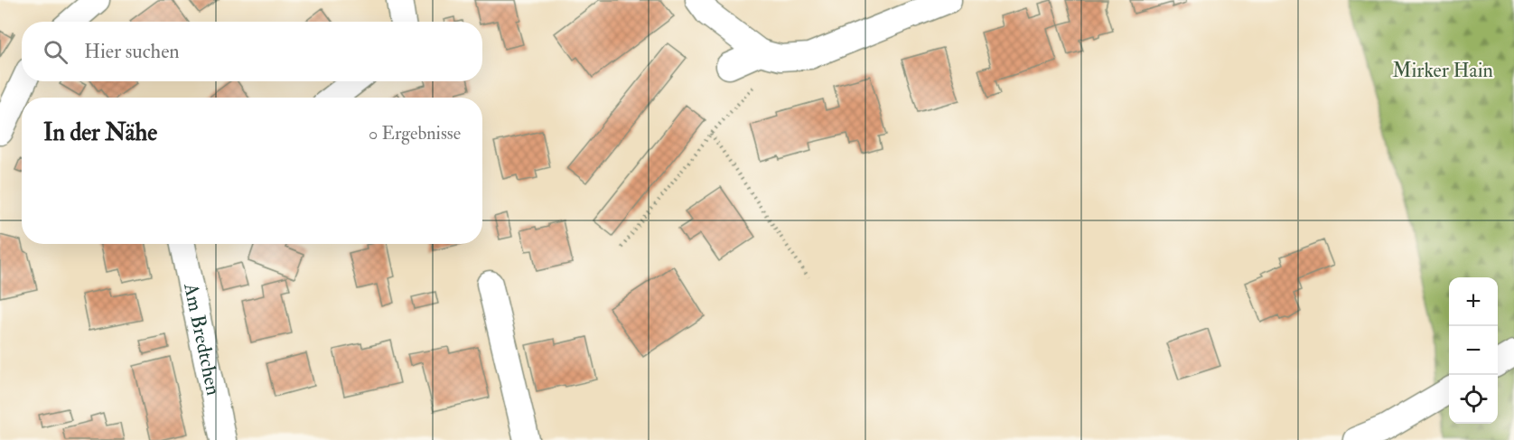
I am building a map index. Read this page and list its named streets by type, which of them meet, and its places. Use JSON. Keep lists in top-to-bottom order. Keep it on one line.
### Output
{"streets":{"street":["Am Bredtchen"]},"parks":["Mirker Hain"],"page":{"search":"Hier suchen","heading":["In der Nähe","0 Ergebnisse"],"map_buttons":["+","−"]}}
